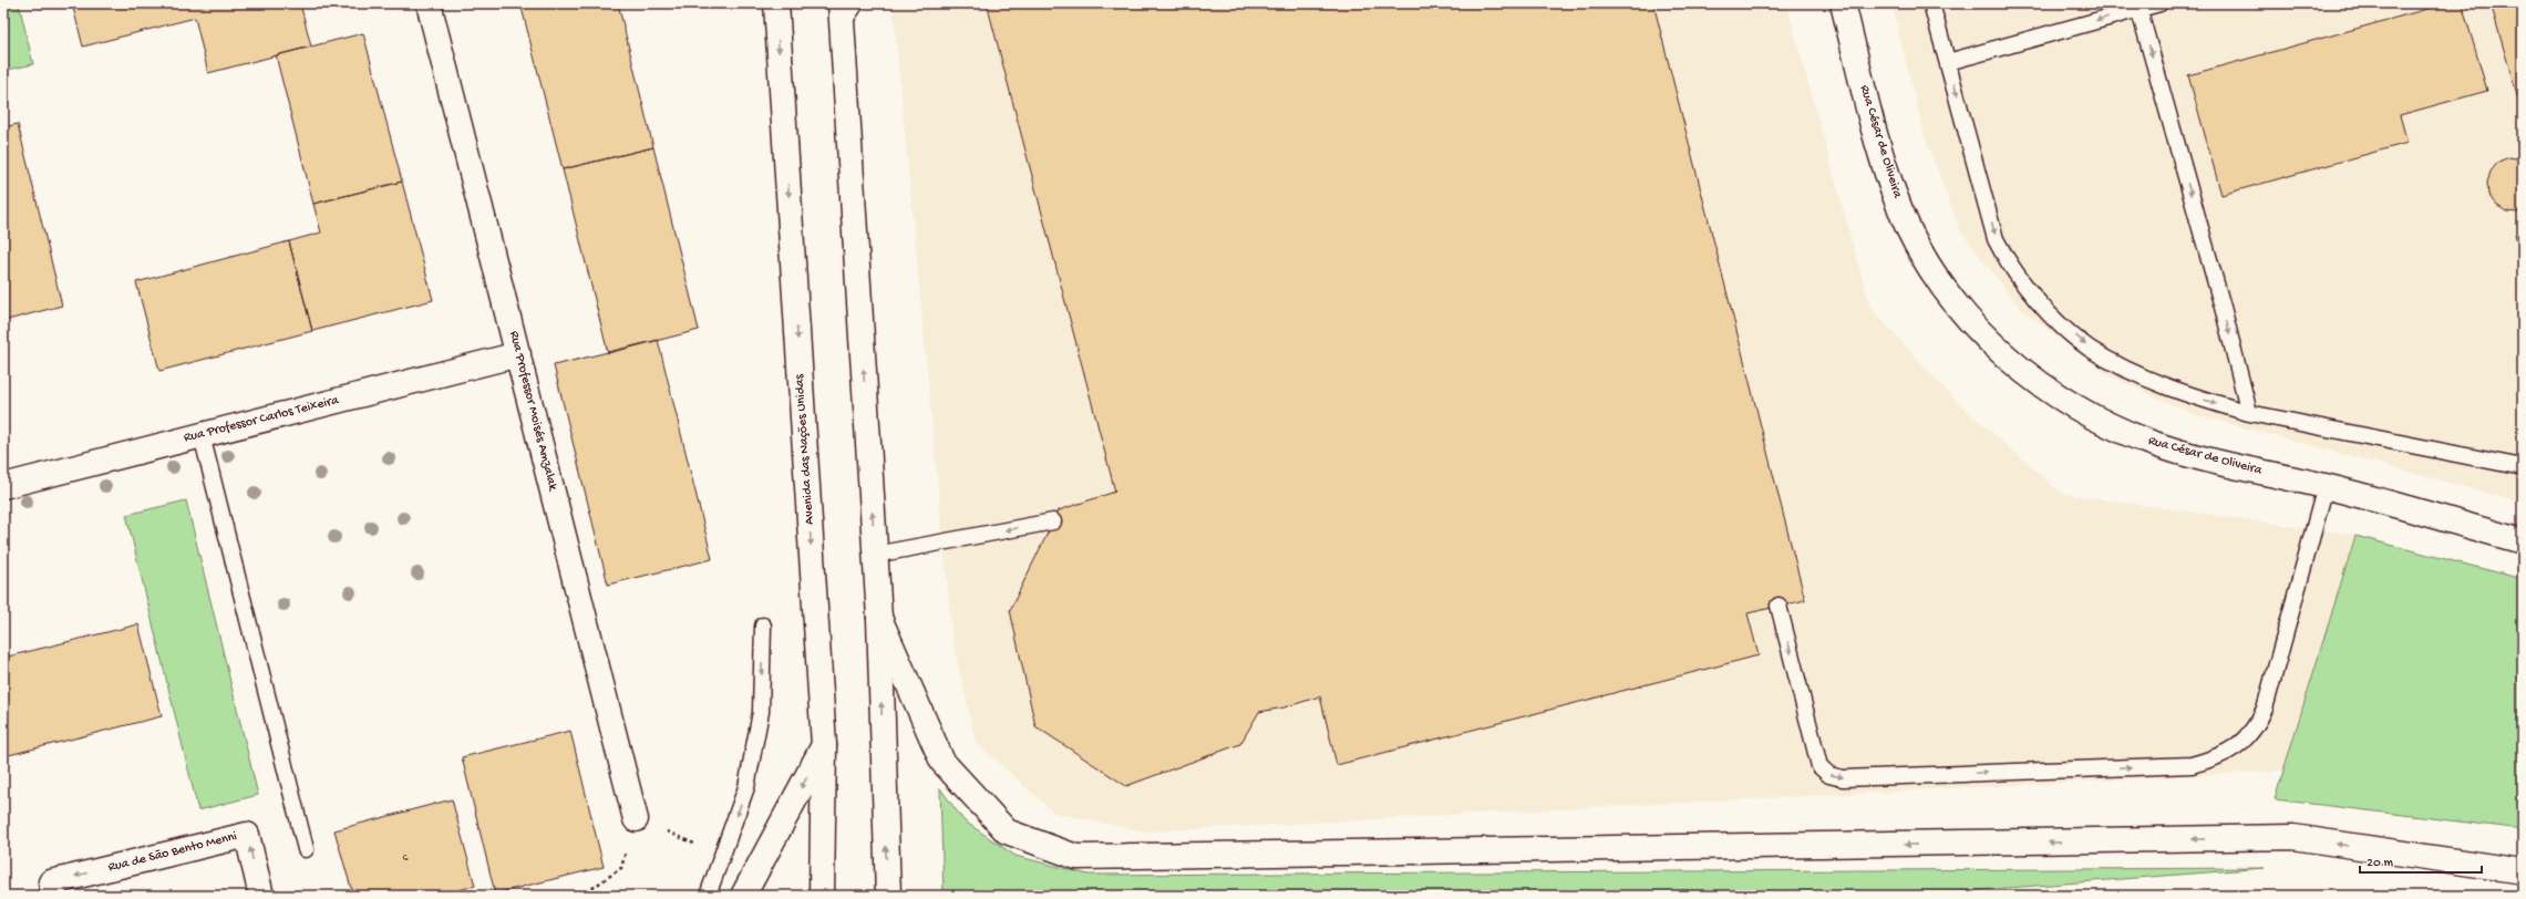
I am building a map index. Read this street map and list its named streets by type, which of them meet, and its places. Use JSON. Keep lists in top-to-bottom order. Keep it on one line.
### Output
{"streets":{"main road":["Rua César de Oliveira","Rua Professor Moisés Amzalak","Rua Professor Carlos Teixeira","Avenida das Nações Unidas","Rua de São Bento Menni"]},"crossings":[["Rua Professor Moisés Amzalak","Rua Professor Carlos Teixeira"]],"house_numbers":["6"],"scale_bar":"20 m"}
